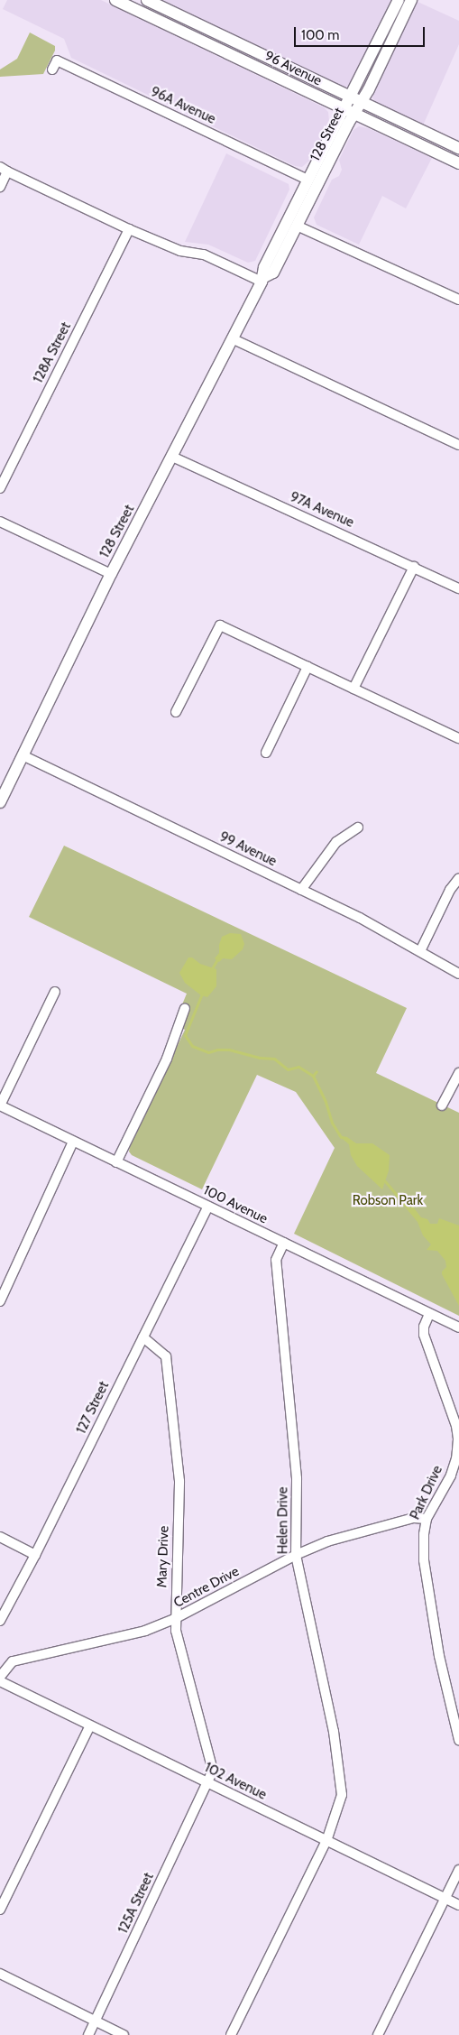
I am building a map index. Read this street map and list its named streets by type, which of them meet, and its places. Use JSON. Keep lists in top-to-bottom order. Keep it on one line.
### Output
{"streets":{"main road":["96 Avenue","128 Street"],"street":["96A Avenue","128A Street","97A Avenue","99 Avenue","100 Avenue","127 Street","Park Drive","Helen Drive","Mary Drive","Centre Drive","102 Avenue","125A Street"]},"crossings":[["96 Avenue","128 Street"],["96A Avenue","128 Street"],["128 Street","97A Avenue"],["128 Street","99 Avenue"],["100 Avenue","127 Street"],["100 Avenue","Park Drive"],["100 Avenue","Helen Drive"],["127 Street","Mary Drive"],["Park Drive","Centre Drive"],["Helen Drive","Centre Drive"],["Helen Drive","102 Avenue"],["Mary Drive","Centre Drive"],["Mary Drive","102 Avenue"],["Mary Drive","125A Street"],["102 Avenue","125A Street"]],"parks":["Robson Park"],"scale_bar":"100 m"}
